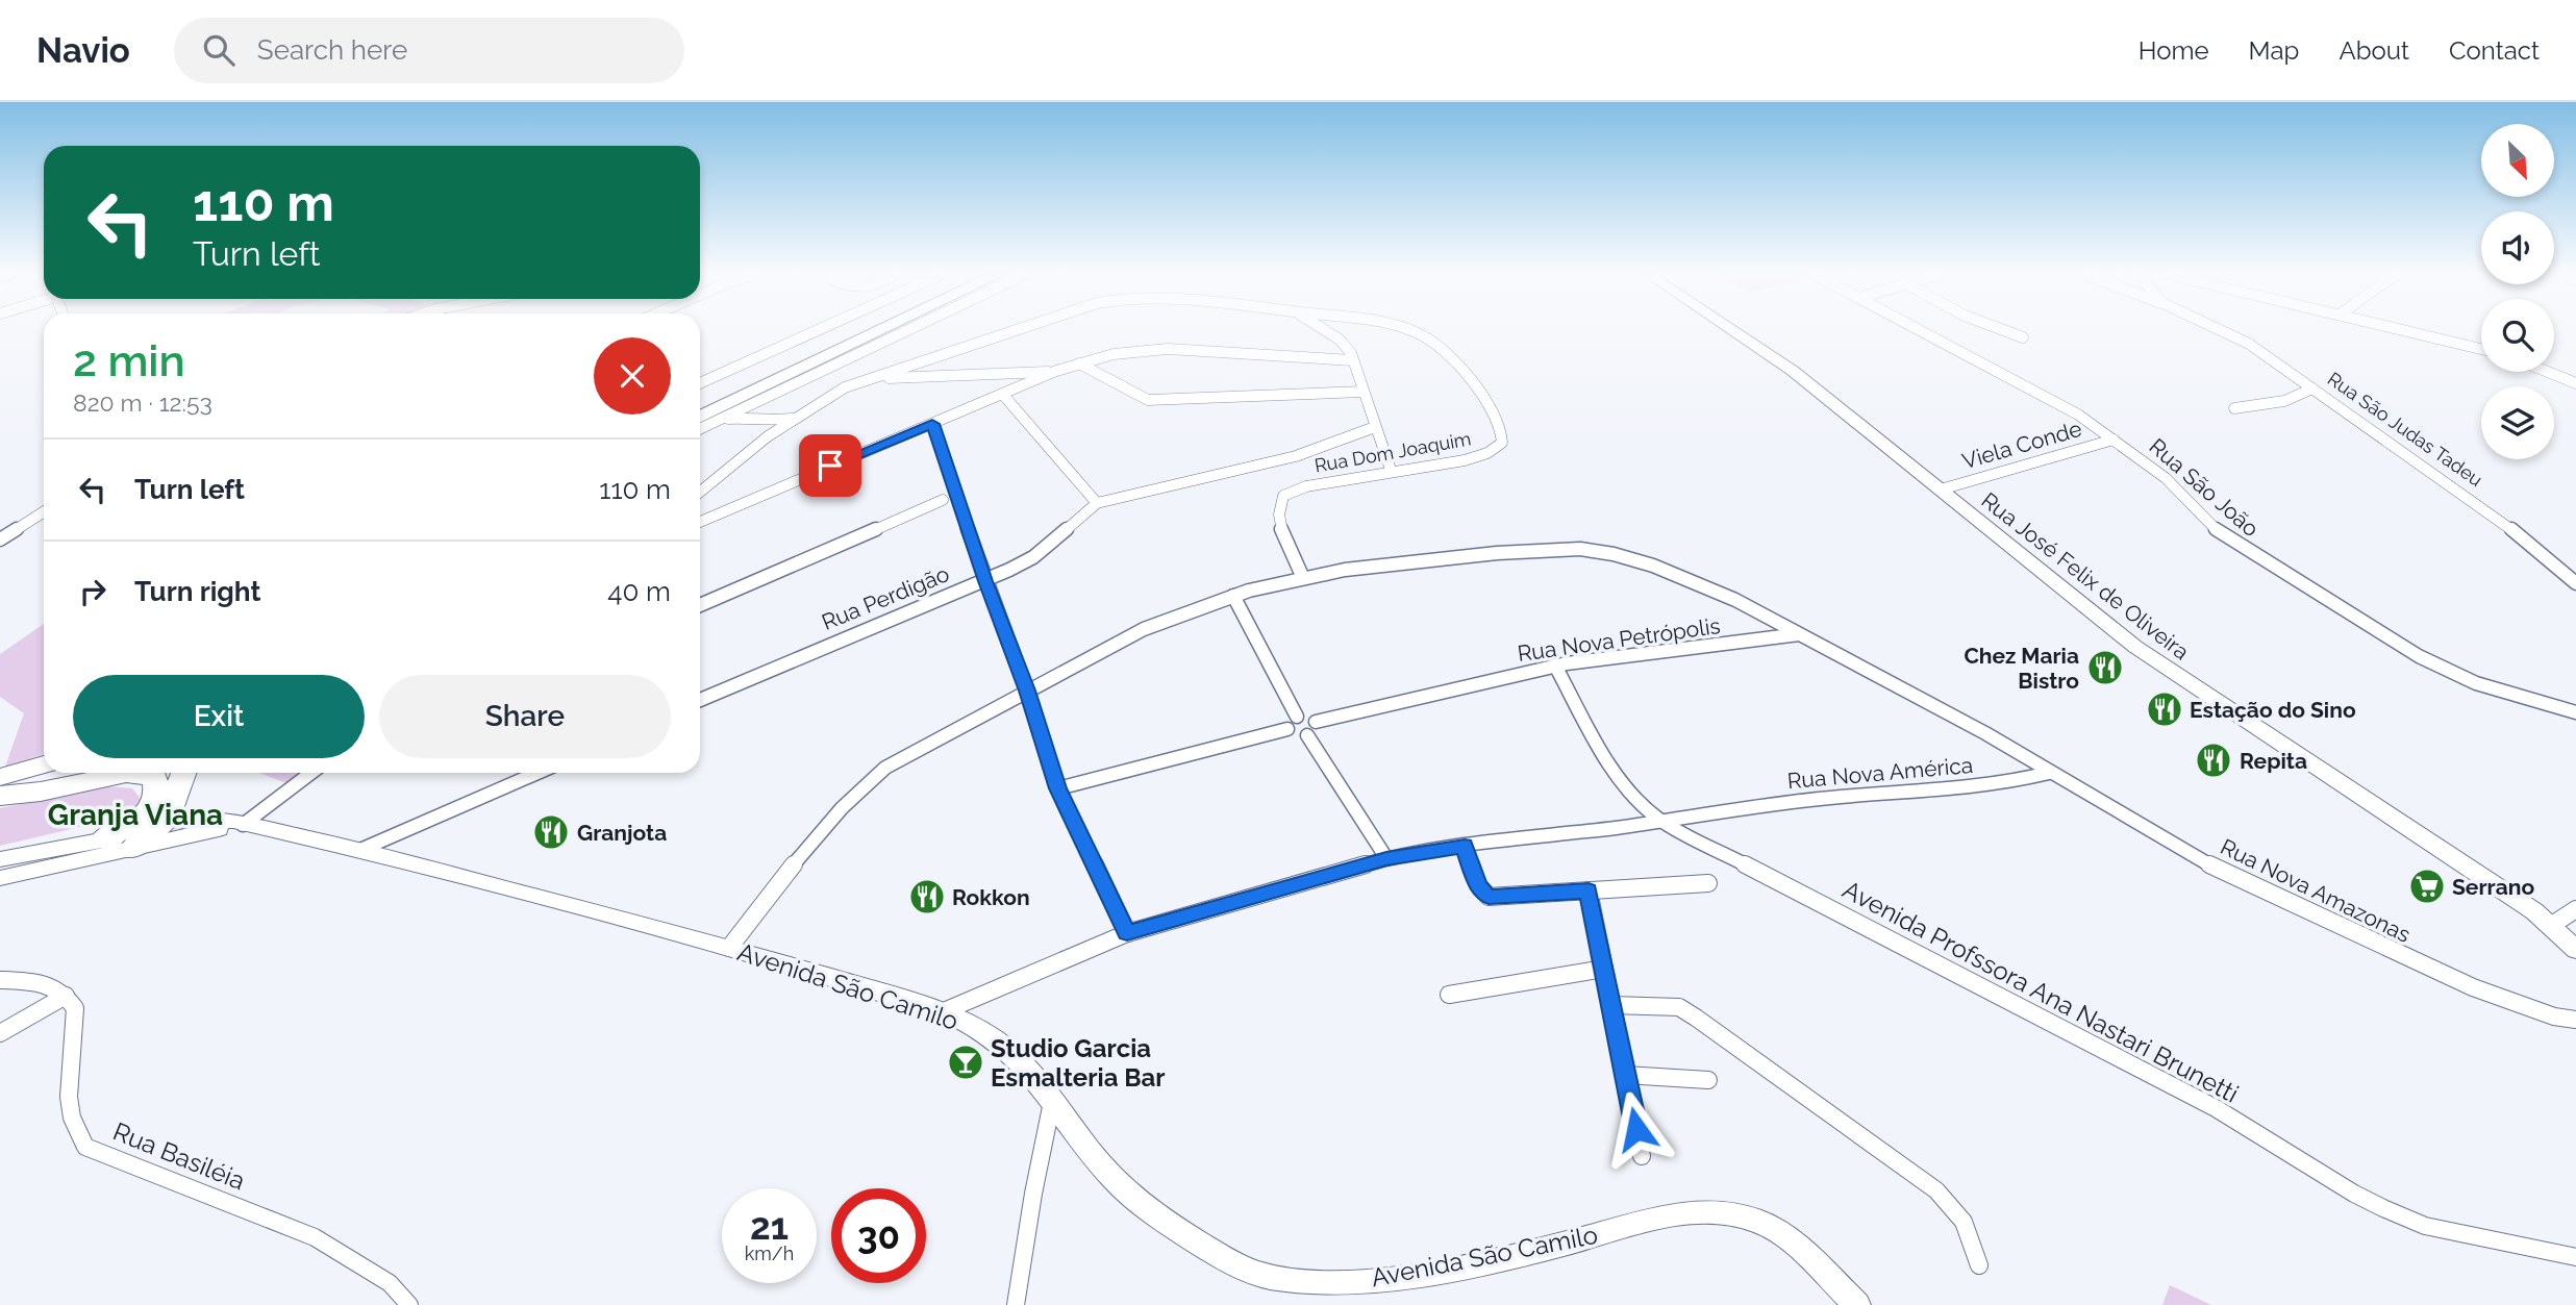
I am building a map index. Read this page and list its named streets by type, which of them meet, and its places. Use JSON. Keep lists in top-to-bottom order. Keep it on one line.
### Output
{"streets":{"main road":["Rua José Felix de Oliveira","Avenida São Camilo"],"street":["Rua São Judas Tadeu","Viela Conde","Rua Dom Joaquim","Rua São João","Rua Perdigão","Rua Nova Petrópolis","Rua Nova América","Rua Nova Amazonas","Avenida Profssora Ana Nastari Brunetti","Rua Basiléia"]},"crossings":[["Viela Conde","Rua São João"],["Viela Conde","Rua José Felix de Oliveira"],["Rua Dom Joaquim","Rua Nova América"],["Rua Nova Petrópolis","Rua Nova América"],["Rua Nova Petrópolis","Avenida Profssora Ana Nastari Brunetti"],["Rua Nova América","Rua Nova Amazonas"],["Rua Nova América","Avenida São Camilo"],["Rua Nova América","Avenida Profssora Ana Nastari Brunetti"]],"districts":["Granja Viana"],"places":{"restaurant":["Chez Maria Bistro","Estação do Sino","Repita","Granjota","Rokkon"],"supermarket":["Serrano"],"bar":["Studio Garcia Esmalteria Bar"]},"north":"bottom right","page":{"header":"Navio","search":"Search here","nav":["Home","Map","About","Contact"],"turn":["110 m","Turn left"],"heading":["2 min","820 m · 12:53"],"list":[{"name":"Turn left","value":"110 m"},{"name":"Turn right","value":"40 m"}],"buttons":["Exit","Share"],"speed":"21 km/h","limit":"30"}}
